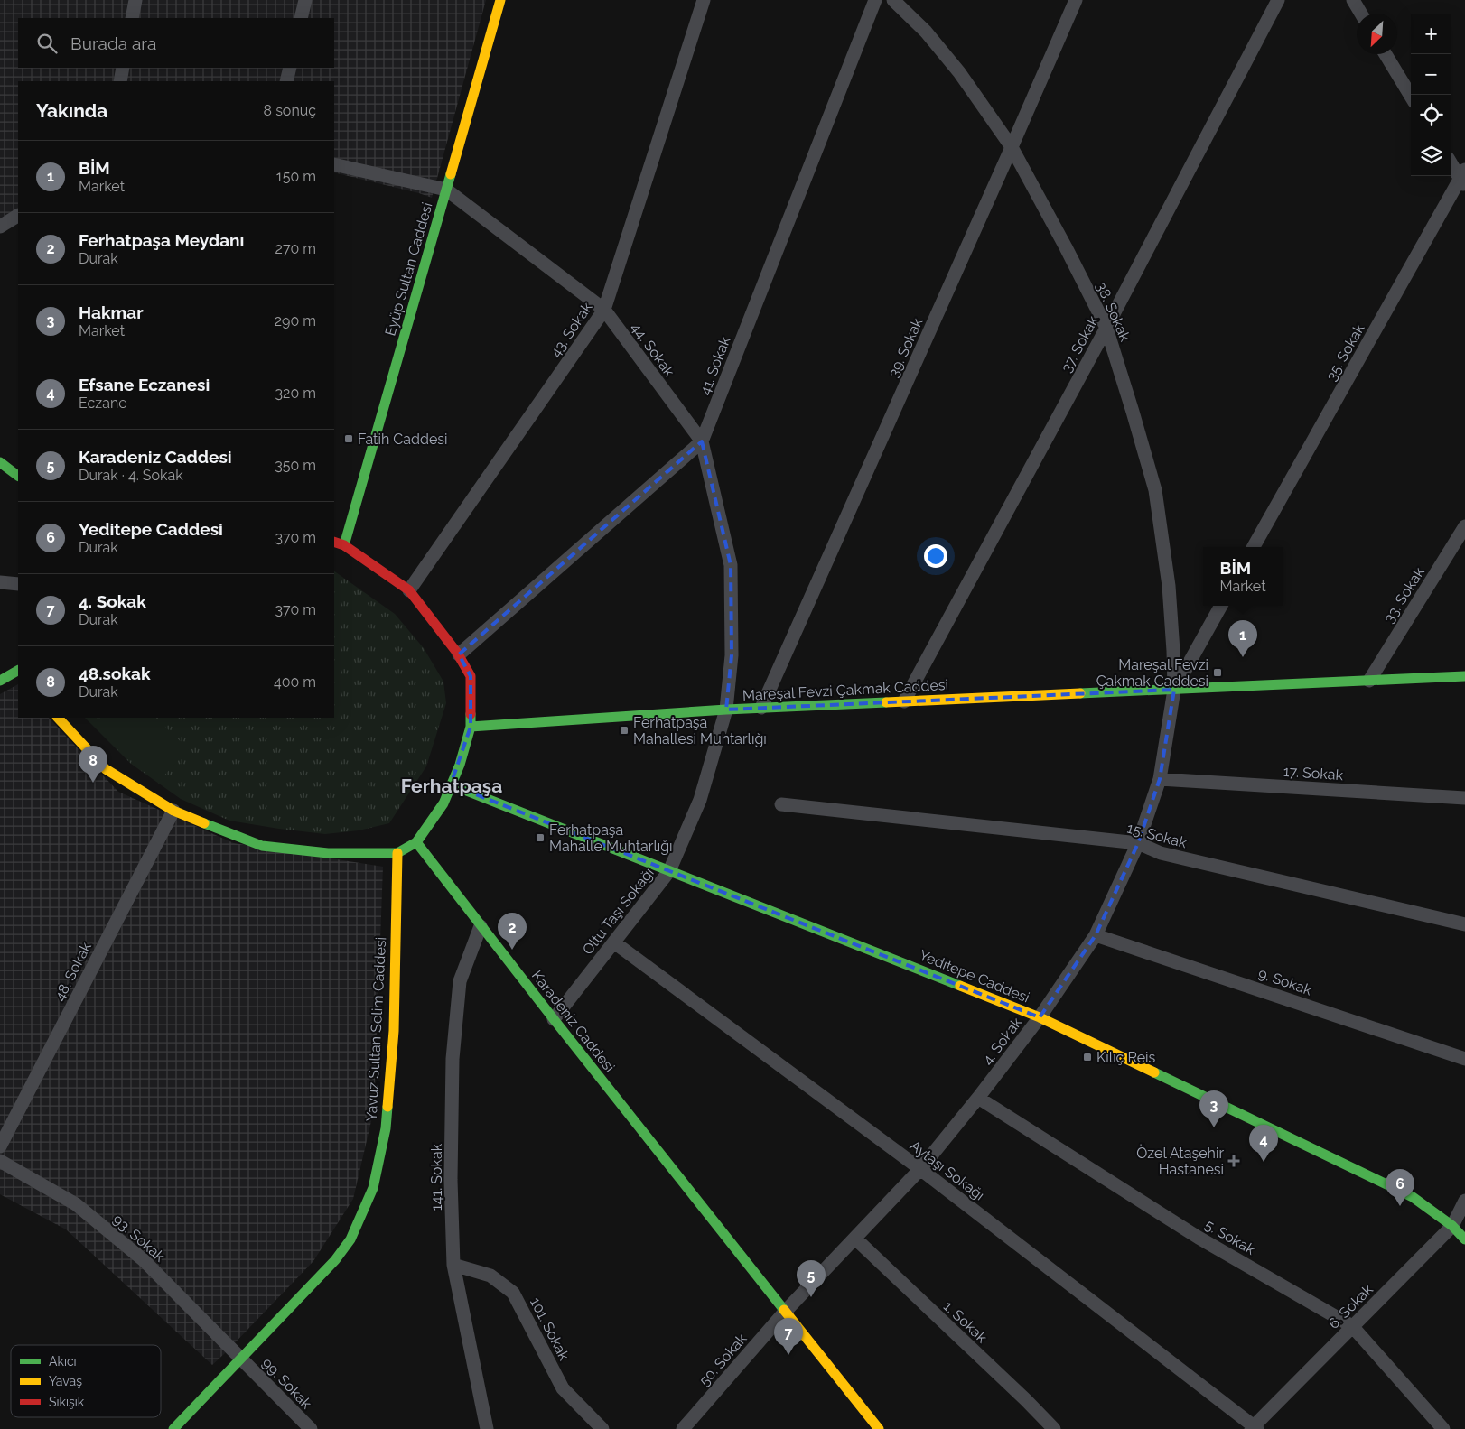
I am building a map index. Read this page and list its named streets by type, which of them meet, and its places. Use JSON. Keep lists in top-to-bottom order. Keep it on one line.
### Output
{"streets":{"street":["Eyüp Sultan Caddesi","38. Sokak","43. Sokak","37. Sokak","39. Sokak","44. Sokak","35. Sokak","41. Sokak","33. Sokak","Mareşal Fevzi Çakmak Caddesi","17. Sokak","15. Sokak","Oltu Taşı Sokağı","48. Sokak","Yeditepe Caddesi","9. Sokak","Karadeniz Caddesi","Yavuz Sultan Selim Caddesi","4. Sokak","Aytaşı Sokağı","141. Sokak","5. Sokak","93. Sokak","6. Sokak","1. Sokak","101. Sokak","50. Sokak","99. Sokak"]},"crossings":[["Eyüp Sultan Caddesi","44. Sokak"],["38. Sokak","37. Sokak"],["38. Sokak","39. Sokak"],["38. Sokak","Mareşal Fevzi Çakmak Caddesi"],["38. Sokak","4. Sokak"],["43. Sokak","44. Sokak"],["37. Sokak","Mareşal Fevzi Çakmak Caddesi"],["39. Sokak","Mareşal Fevzi Çakmak Caddesi"],["44. Sokak","41. Sokak"],["44. Sokak","Mareşal Fevzi Çakmak Caddesi"],["44. Sokak","Oltu Taşı Sokağı"],["33. Sokak","Mareşal Fevzi Çakmak Caddesi"],["Mareşal Fevzi Çakmak Caddesi","Oltu Taşı Sokağı"],["Mareşal Fevzi Çakmak Caddesi","4. Sokak"],["17. Sokak","4. Sokak"],["15. Sokak","4. Sokak"],["Oltu Taşı Sokağı","Yeditepe Caddesi"],["Oltu Taşı Sokağı","Karadeniz Caddesi"],["Oltu Taşı Sokağı","Aytaşı Sokağı"],["Yeditepe Caddesi","4. Sokak"],["Yeditepe Caddesi","6. Sokak"],["9. Sokak","4. Sokak"],["Karadeniz Caddesi","4. Sokak"],["Karadeniz Caddesi","141. Sokak"],["Karadeniz Caddesi","50. Sokak"],["Yavuz Sultan Selim Caddesi","93. Sokak"],["Yavuz Sultan Selim Caddesi","99. Sokak"],["4. Sokak","Aytaşı Sokağı"],["4. Sokak","5. Sokak"],["4. Sokak","1. Sokak"],["4. Sokak","50. Sokak"],["Aytaşı Sokağı","6. Sokak"],["141. Sokak","101. Sokak"],["5. Sokak","6. Sokak"],["93. Sokak","99. Sokak"]],"districts":["Ferhatpaşa"],"places":{"transit":["Fatih Caddesi","Mareşal Fevzi Çakmak Caddesi","Ferhatpaşa Mahallesi Muhtarlığı","Ferhatpaşa Mahalle Muhtarlığı","Kılıç Reis"],"health":["Özel Ataşehir Hastanesi"]},"legend":["Akıcı","Yavaş","Sıkışık"],"north":"bottom left","page":{"map_buttons":["+","−"],"search":"Burada ara","heading":["Yakında","8 sonuç"],"list":[{"mark":"1","name":"BİM","note":"Market","value":"150 m"},{"mark":"2","name":"Ferhatpaşa Meydanı","note":"Durak","value":"270 m"},{"mark":"3","name":"Hakmar","note":"Market","value":"290 m"},{"mark":"4","name":"Efsane Eczanesi","note":"Eczane","value":"320 m"},{"mark":"5","name":"Karadeniz Caddesi","note":"Durak · 4. Sokak","value":"350 m"},{"mark":"6","name":"Yeditepe Caddesi","note":"Durak","value":"370 m"},{"mark":"7","name":"4. Sokak","note":"Durak","value":"370 m"},{"mark":"8","name":"48.sokak","note":"Durak","value":"400 m"}],"popup":["BİM","Market"],"pins":["1","8","2","3","4","6","5","7"]}}
